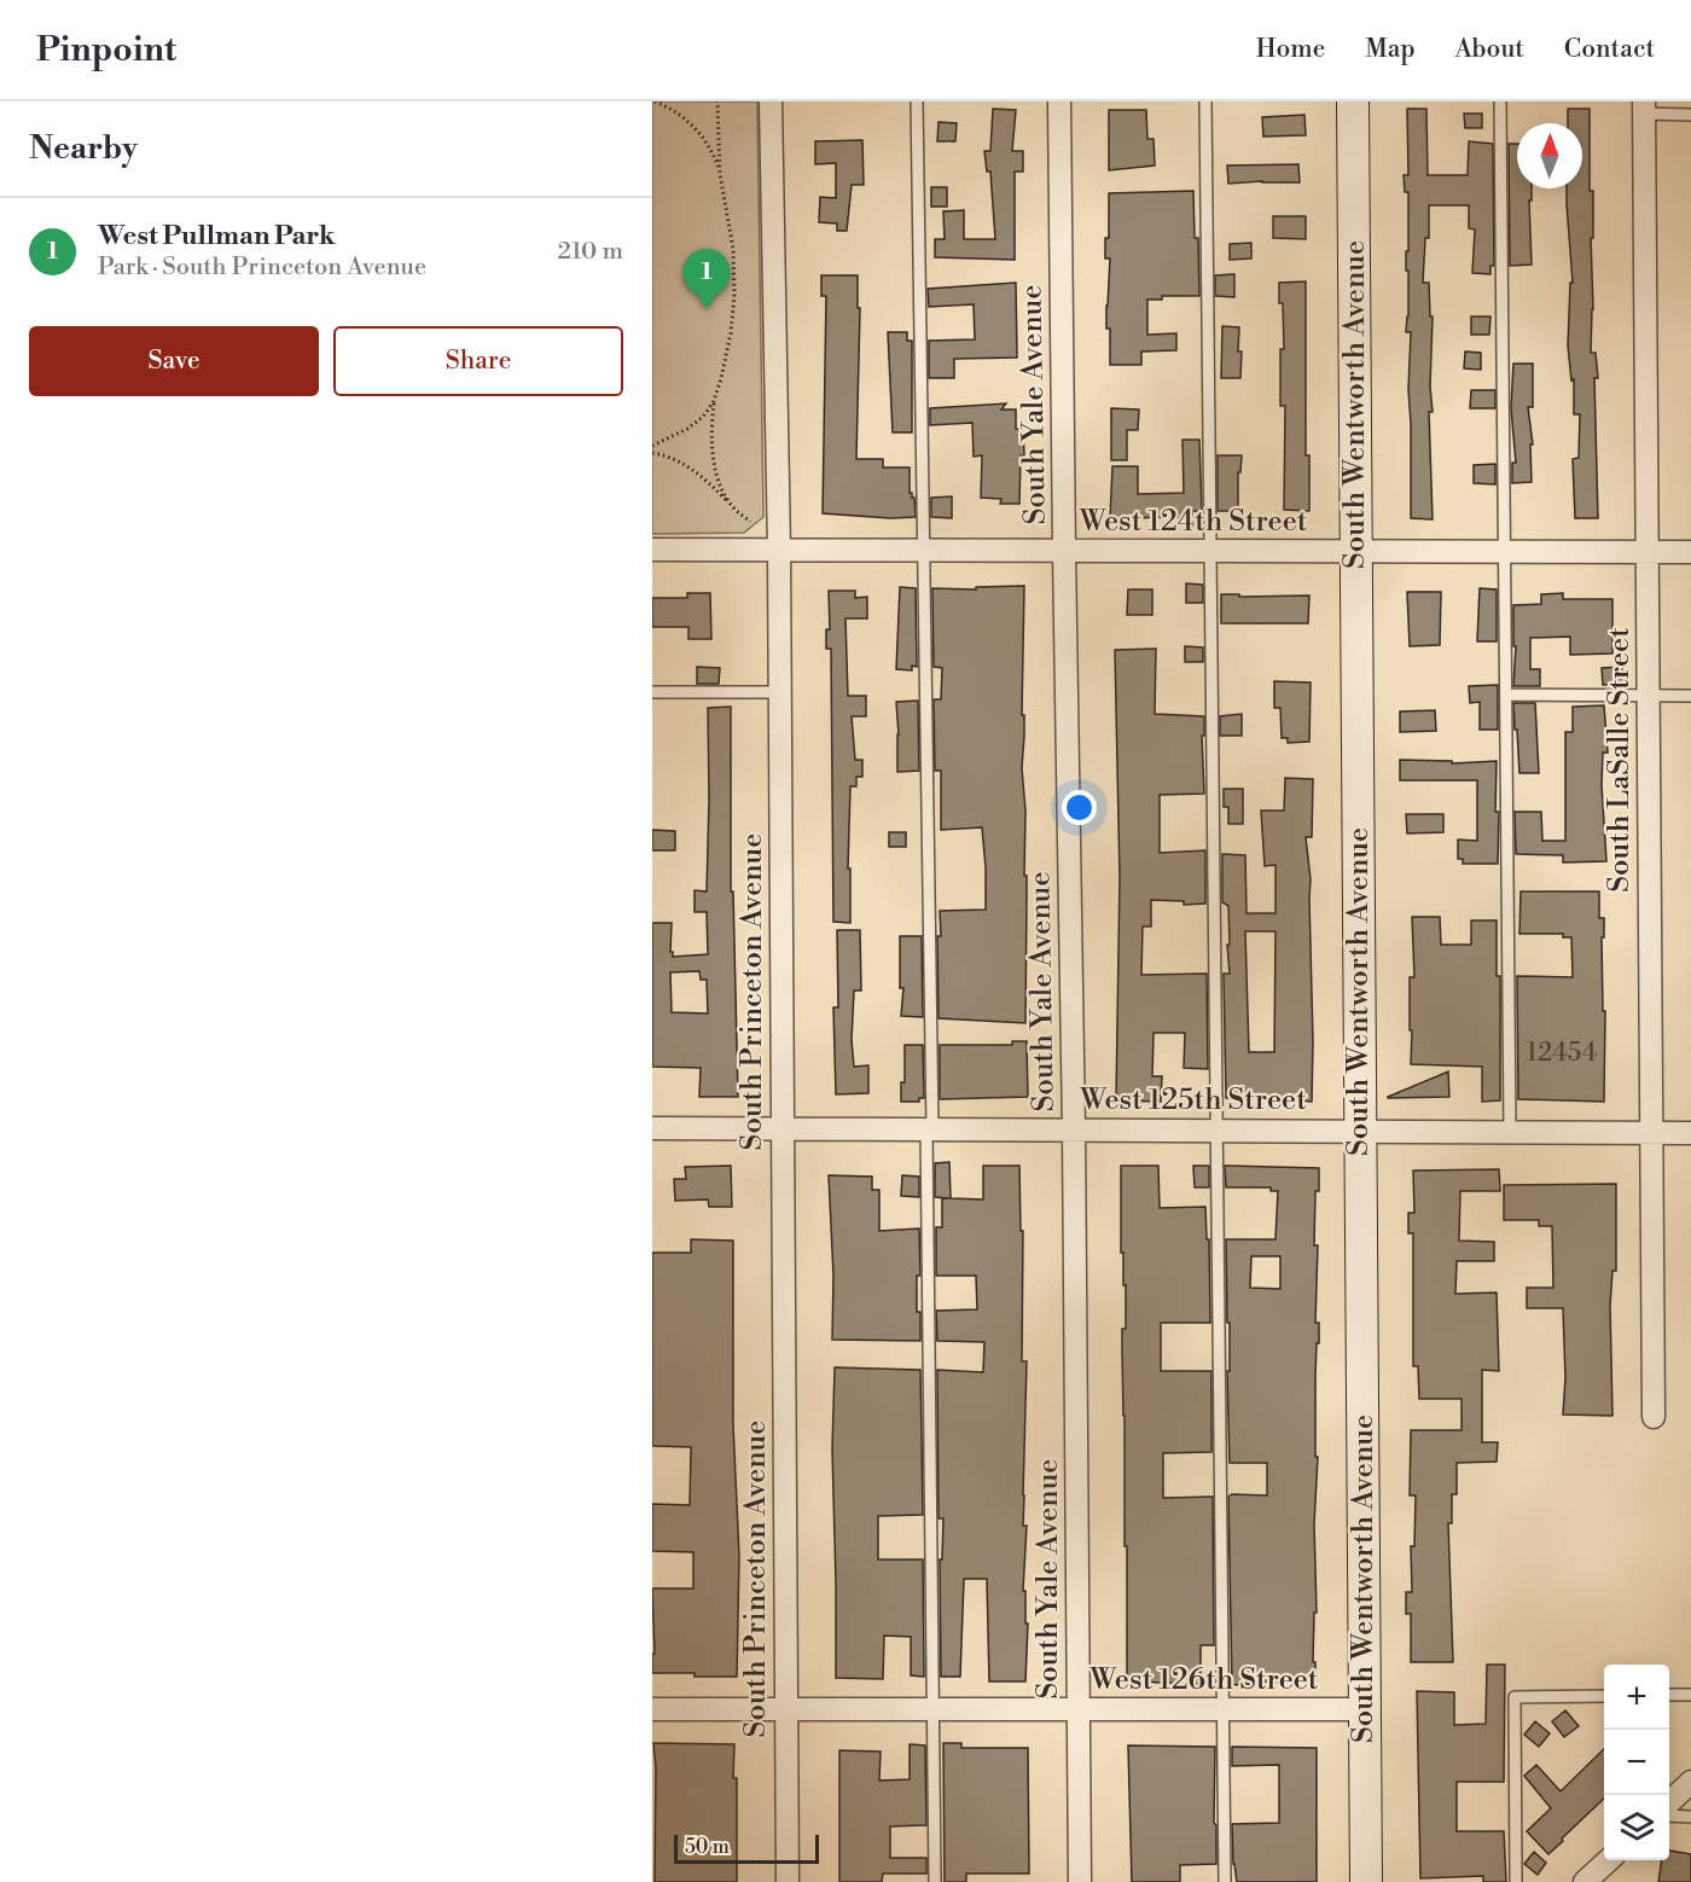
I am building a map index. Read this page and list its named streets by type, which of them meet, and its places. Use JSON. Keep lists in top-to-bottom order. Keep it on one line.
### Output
{"streets":{"street":["South Yale Avenue","South Wentworth Avenue","West 124th Street","South LaSalle Street","South Princeton Avenue","West 125th Street","West 126th Street"]},"crossings":[["South Yale Avenue","West 124th Street"],["South Yale Avenue","West 125th Street"],["South Yale Avenue","West 126th Street"],["South Wentworth Avenue","West 124th Street"],["South Wentworth Avenue","West 125th Street"],["South Wentworth Avenue","West 126th Street"],["West 124th Street","South LaSalle Street"],["West 124th Street","South Princeton Avenue"],["South LaSalle Street","West 125th Street"],["South Princeton Avenue","West 125th Street"],["South Princeton Avenue","West 126th Street"]],"house_numbers":["12454"],"scale_bar":"50 m","north":"top","page":{"header":"Pinpoint","nav":["Home","Map","About","Contact"],"heading":"Nearby","list":[{"mark":"1","name":"West Pullman Park","note":"Park · South Princeton Avenue","value":"210 m"}],"pins":"1","buttons":["Save","Share"],"map_buttons":["+","−"],"scale":"50 m"}}
